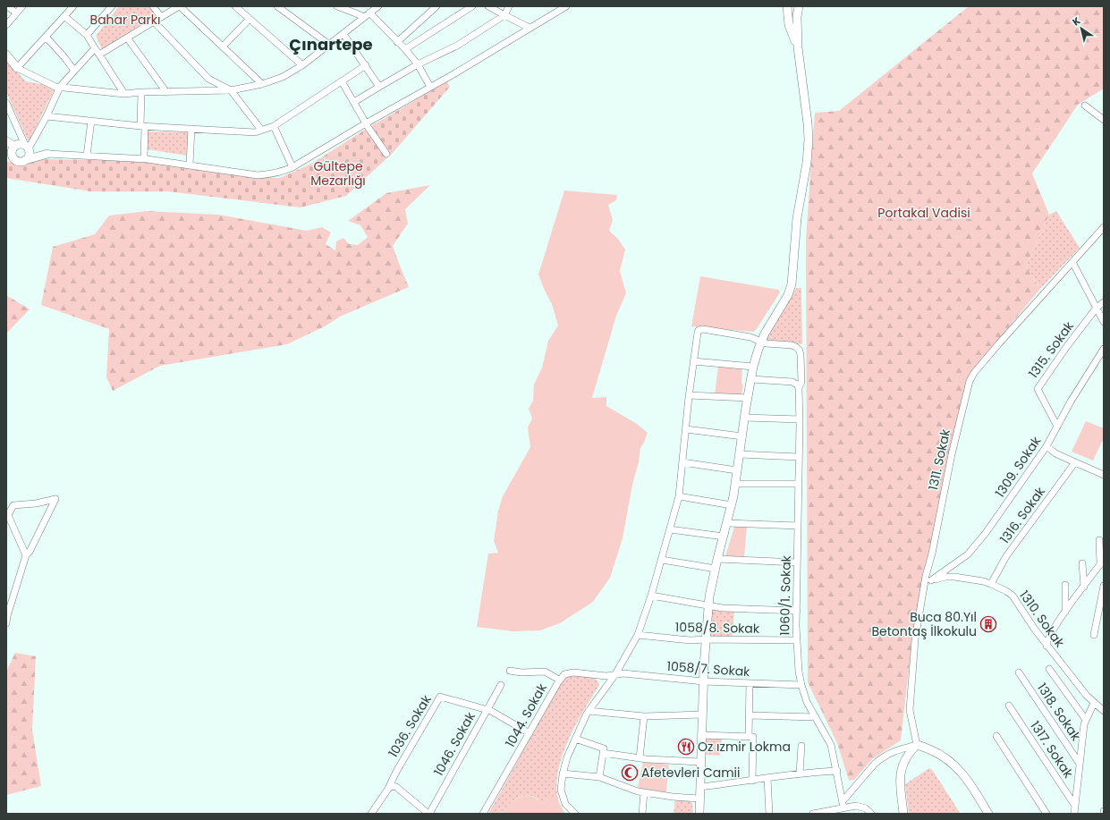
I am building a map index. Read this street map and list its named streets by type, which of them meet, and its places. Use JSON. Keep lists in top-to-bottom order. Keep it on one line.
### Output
{"streets":{"street":["1315. Sokak","1311. Sokak","1309. Sokak","1316. Sokak","1060/1. Sokak","1310. Sokak","1058/8. Sokak","1058/7. Sokak","1318. Sokak","1044. Sokak","1036. Sokak","1046. Sokak","1317. Sokak"]},"crossings":[["1315. Sokak","1309. Sokak"],["1309. Sokak","1310. Sokak"],["1316. Sokak","1310. Sokak"],["1060/1. Sokak","1058/8. Sokak"],["1060/1. Sokak","1058/7. Sokak"],["1058/7. Sokak","1044. Sokak"],["1044. Sokak","1036. Sokak"],["1036. Sokak","1046. Sokak"]],"districts":["Çınartepe"],"parks":["Bahar Parkı","Gültepe Mezarlığı","Portakal Vadisi"],"places":{"building":["Buca 80.Yıl Betontaş İlkokulu"],"restaurant":["Oz ızmir Lokma"],"mosque":["Afetevleri Camii"]},"north":"top left"}
